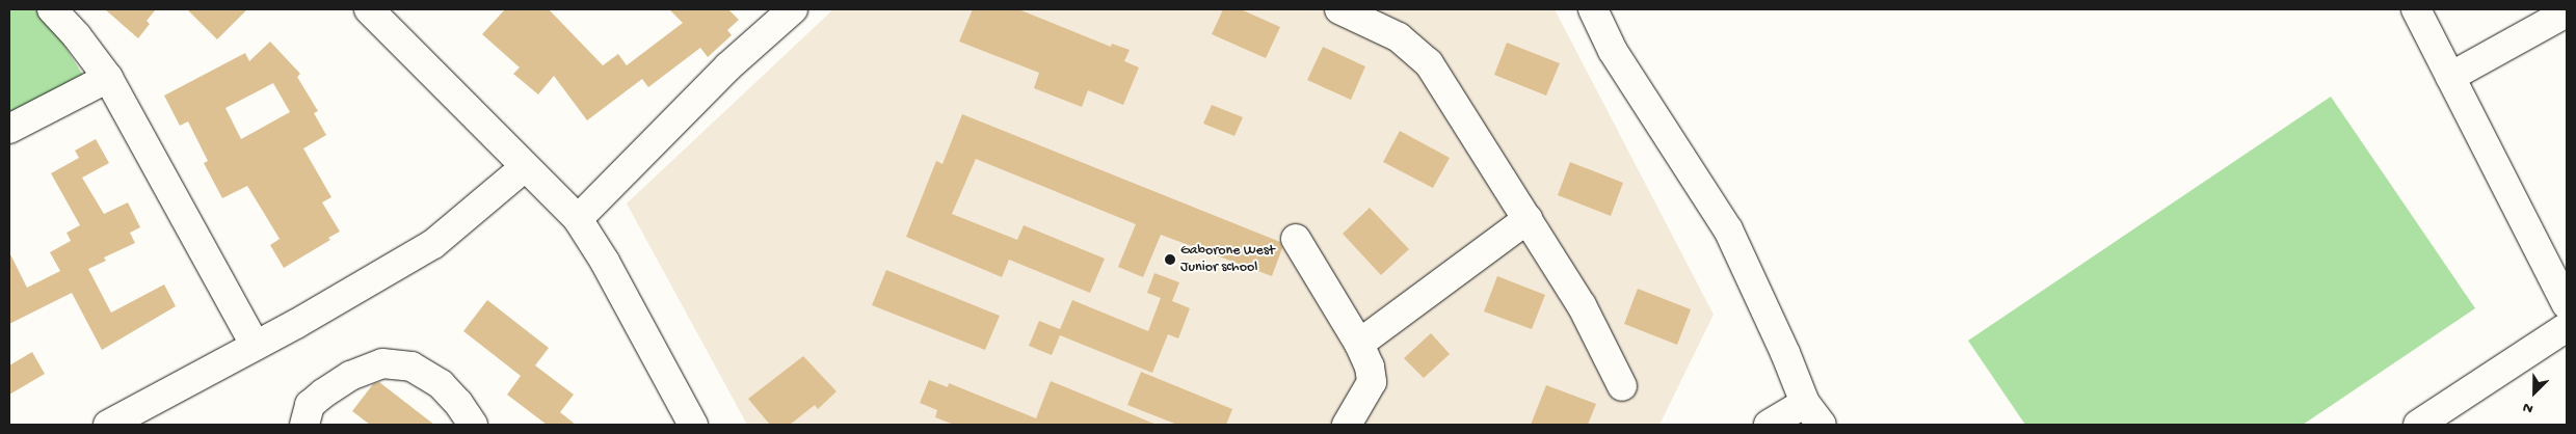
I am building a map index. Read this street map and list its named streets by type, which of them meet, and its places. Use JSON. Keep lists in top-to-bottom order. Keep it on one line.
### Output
{"places":["Gaborone West Junior school"],"north":"bottom left"}
